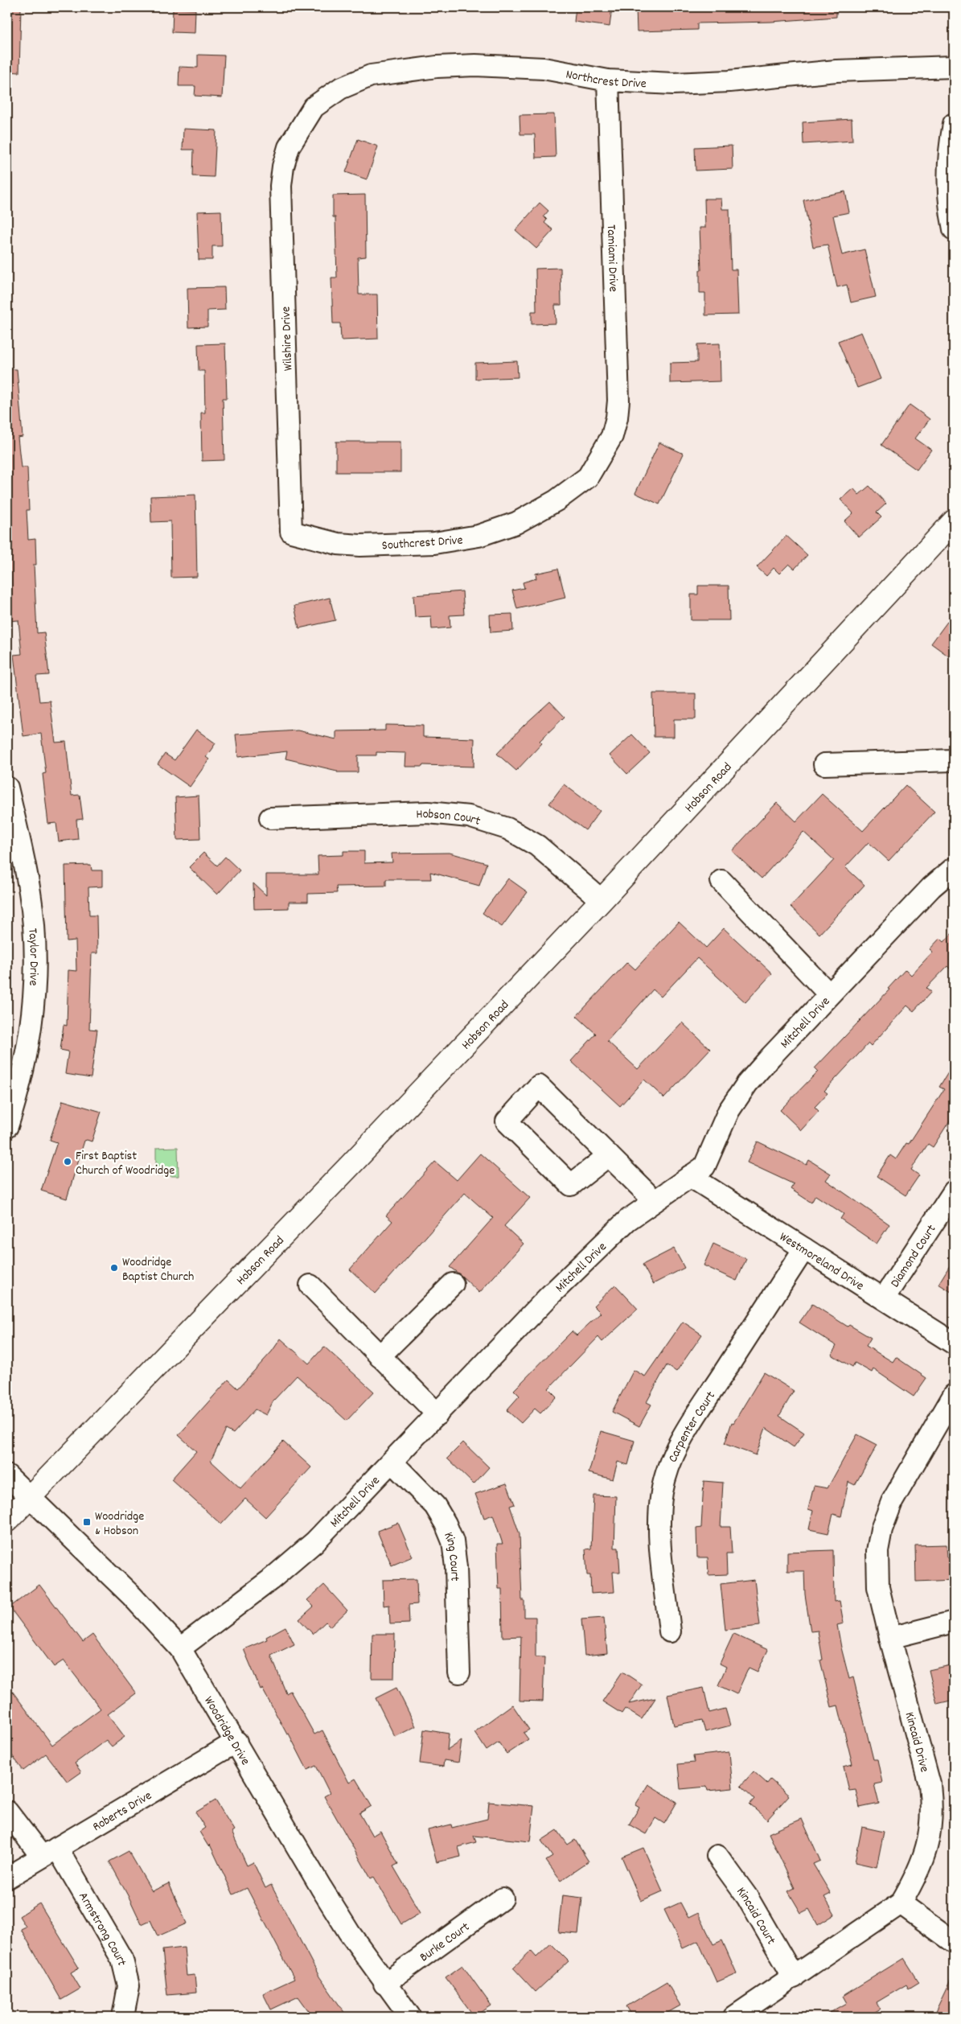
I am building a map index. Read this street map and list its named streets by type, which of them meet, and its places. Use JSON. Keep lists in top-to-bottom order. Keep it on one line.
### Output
{"streets":{"main road":["Hobson Road"],"street":["Northcrest Drive","Tamiami Drive","Wilshire Drive","Southcrest Drive","Hobson Court","Taylor Drive","Mitchell Drive","Diamond Court","Westmoreland Drive","Carpenter Court","King Court","Woodridge Drive","Kincaid Drive","Roberts Drive","Kincaid Court","Armstrong Court","Burke Court"]},"crossings":[["Northcrest Drive","Tamiami Drive"],["Northcrest Drive","Wilshire Drive"],["Tamiami Drive","Southcrest Drive"],["Wilshire Drive","Southcrest Drive"],["Hobson Road","Hobson Court"],["Hobson Road","Woodridge Drive"],["Mitchell Drive","Westmoreland Drive"],["Mitchell Drive","King Court"],["Mitchell Drive","Woodridge Drive"],["Diamond Court","Westmoreland Drive"],["Westmoreland Drive","Carpenter Court"],["Woodridge Drive","Roberts Drive"],["Woodridge Drive","Burke Court"],["Kincaid Drive","Kincaid Court"],["Roberts Drive","Armstrong Court"]],"places":{"other":["First Baptist Church of Woodridge","Woodridge Baptist Church"],"transit":["Woodridge & Hobson"]}}
